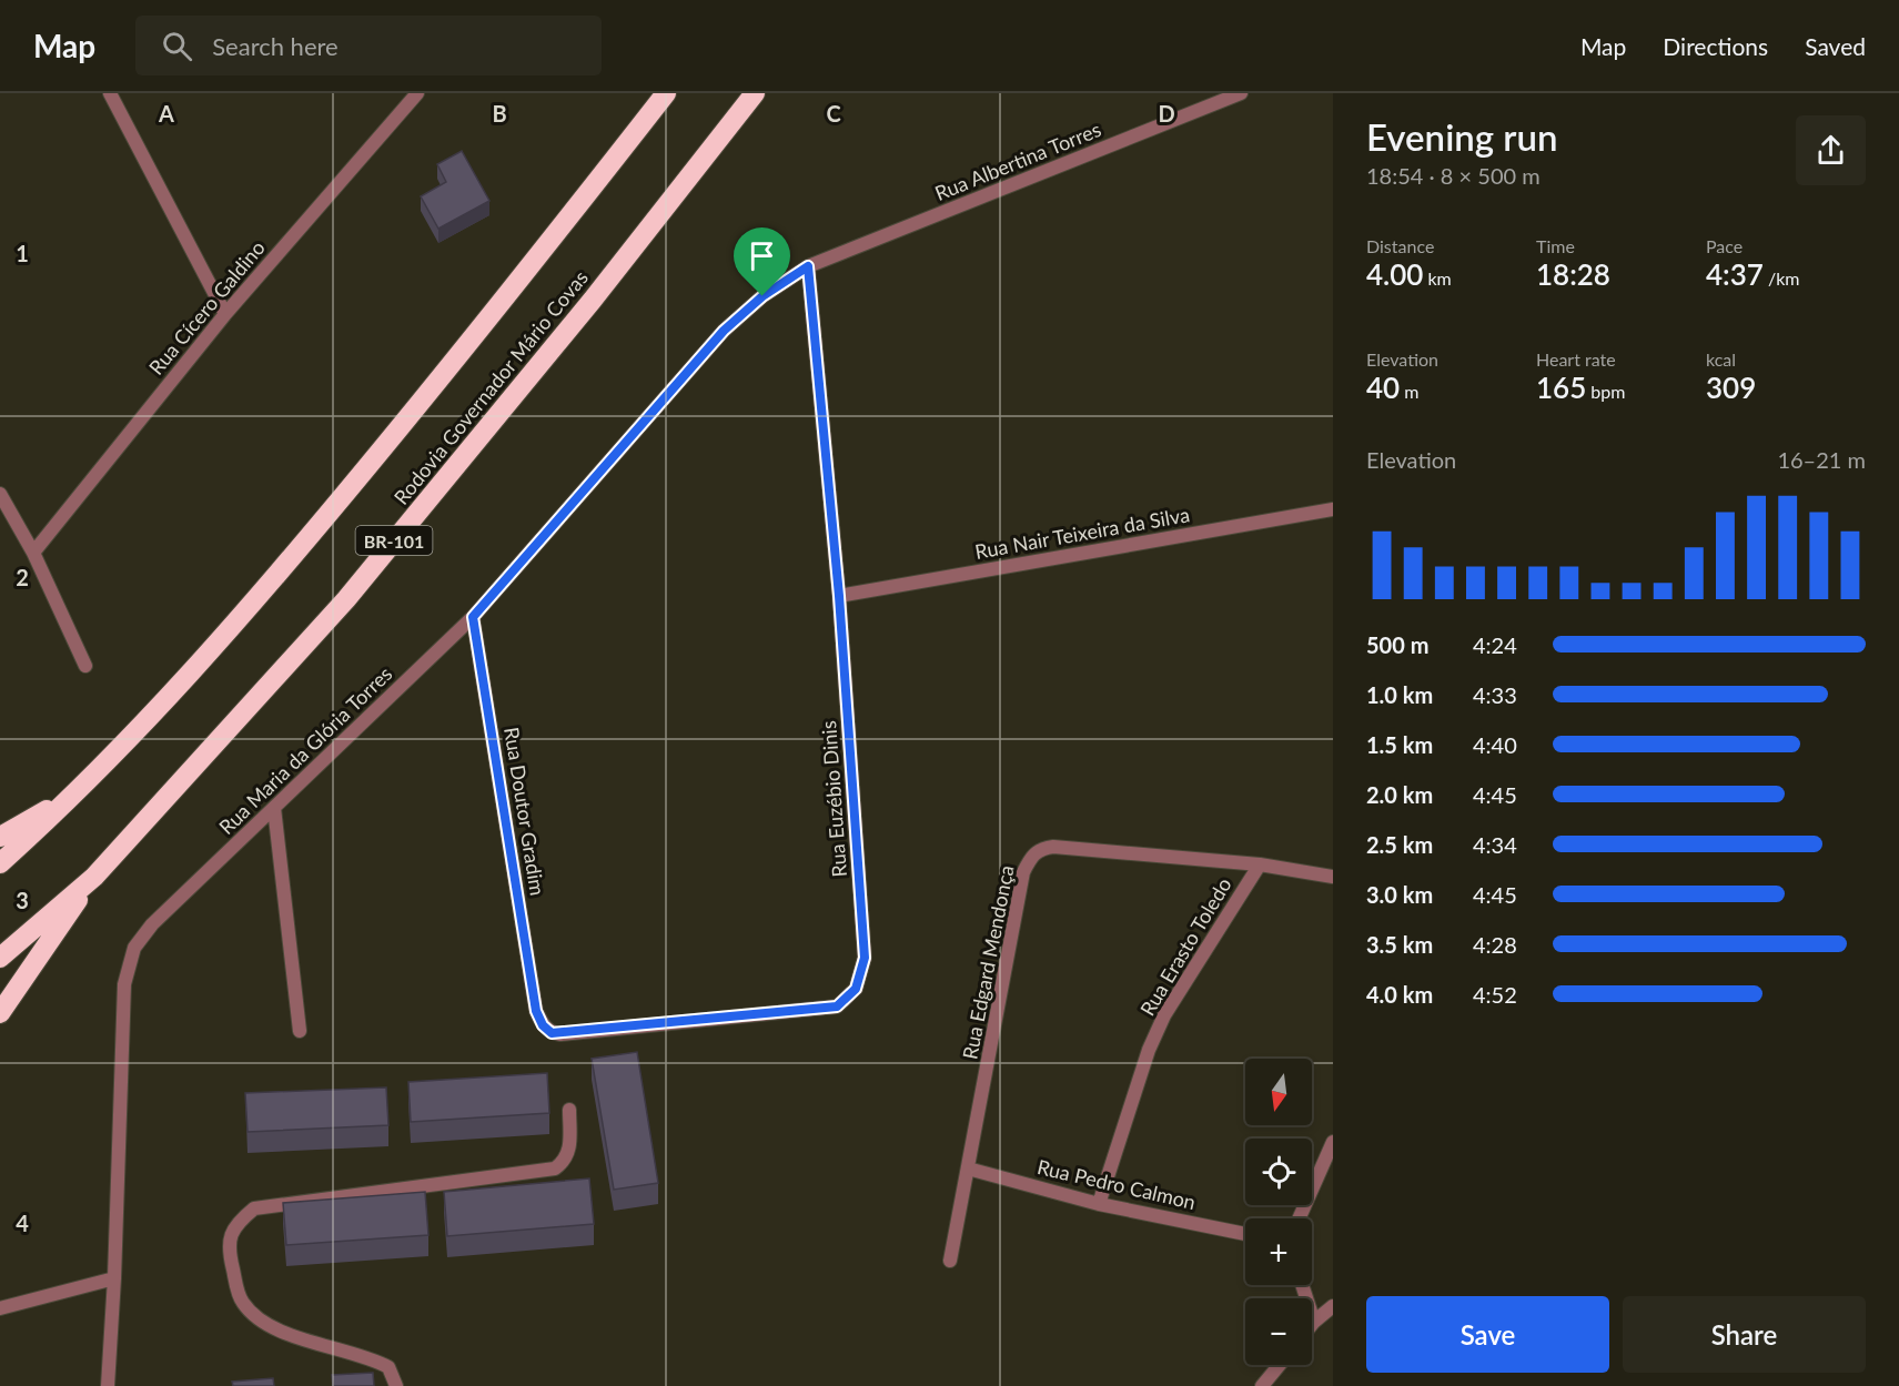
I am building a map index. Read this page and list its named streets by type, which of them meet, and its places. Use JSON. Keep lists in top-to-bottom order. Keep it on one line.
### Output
{"streets":{"highway":["Rodovia Governador Mário Covas","BR-101"],"street":["Rua Albertina Torres","Rua Cícero Galdino","Rua Nair Teixeira da Silva","Rua Maria da Glória Torres","Rua Euzébio Dinis","Rua Doutor Gradim","Rua Erasto Toledo","Rua Edgard Mendonça","Rua Pedro Calmon"]},"crossings":[["Rua Albertina Torres","Rua Maria da Glória Torres"],["Rua Albertina Torres","Rua Euzébio Dinis"],["Rua Nair Teixeira da Silva","Rua Euzébio Dinis"],["Rua Maria da Glória Torres","Rua Euzébio Dinis"],["Rua Maria da Glória Torres","Rua Doutor Gradim"],["Rua Euzébio Dinis","Rua Doutor Gradim"],["Rua Erasto Toledo","Rua Edgard Mendonça"],["Rua Erasto Toledo","Rua Pedro Calmon"],["Rua Edgard Mendonça","Rua Pedro Calmon"]],"north":"bottom","page":{"header":"Map","search":"Search here","nav":["Map","Directions","Saved"],"heading":["Evening run","18:54 · 8 × 500 m"],"stats":[["Distance","4.00 km"],["Time","18:28"],["Pace","4:37 /km"],["Elevation","40 m"],["Heart rate","165 bpm"],["kcal","309"]],"chart":["Elevation","16–21 m"],"list":[{"name":"500 m","note":"4:24"},{"name":"1.0 km","note":"4:33"},{"name":"1.5 km","note":"4:40"},{"name":"2.0 km","note":"4:45"},{"name":"2.5 km","note":"4:34"},{"name":"3.0 km","note":"4:45"},{"name":"3.5 km","note":"4:28"},{"name":"4.0 km","note":"4:52"}],"map_buttons":["+","−"],"buttons":["Save","Share"]},"grid":{"columns":["A","B","C","D"],"rows":["1","2","3","4"]}}
